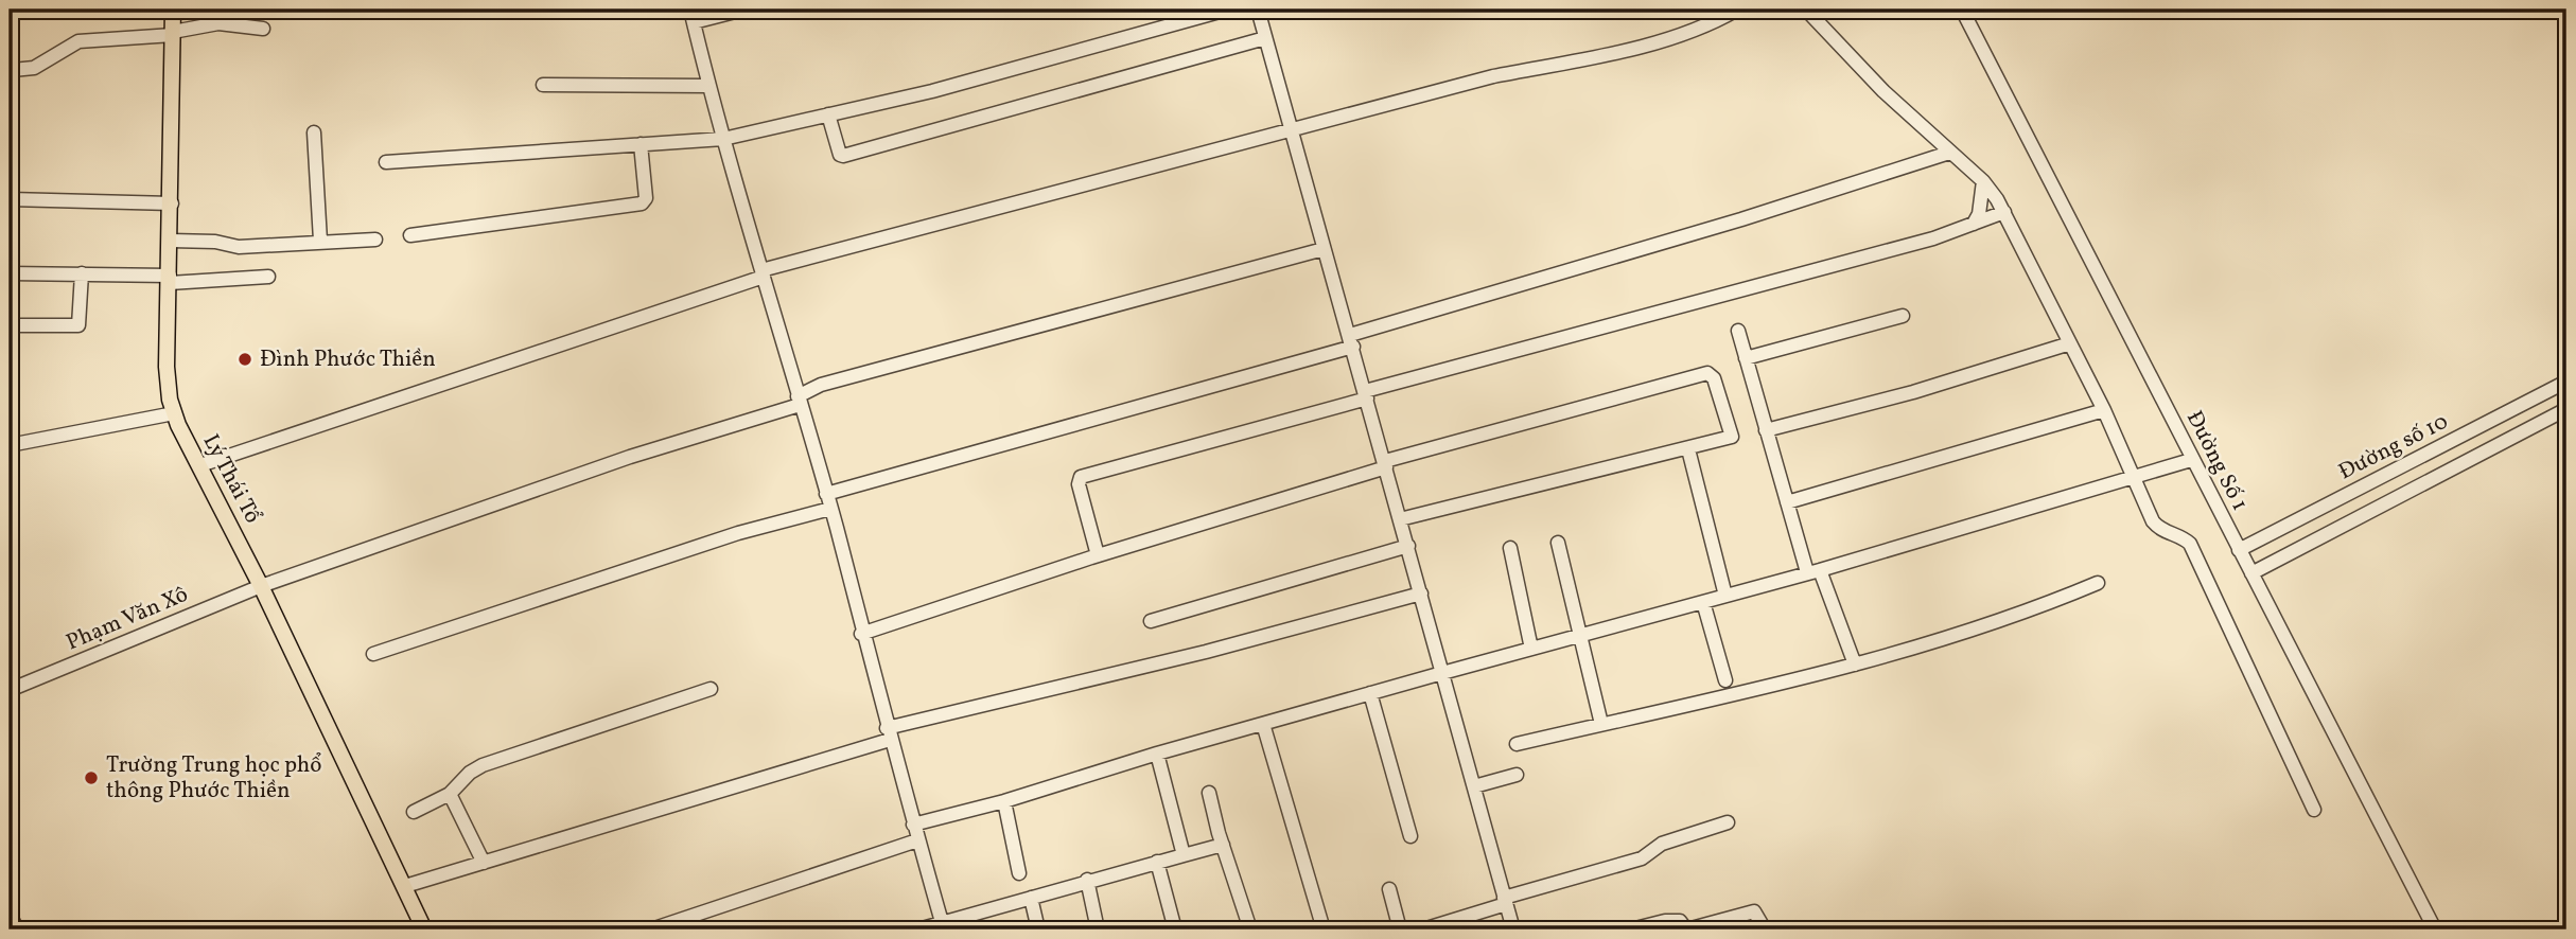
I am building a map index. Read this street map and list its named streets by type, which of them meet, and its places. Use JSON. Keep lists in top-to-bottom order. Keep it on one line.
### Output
{"streets":{"main road":["Lý Thái Tổ"],"street":["Đường số 10","Đường Số 1","Phạm Văn Xô"]},"crossings":[["Đường số 10","Đường Số 1"],["Lý Thái Tổ","Phạm Văn Xô"]],"places":["Đình Phước Thiền","Trường Trung học phổ thông Phước Thiền"]}
